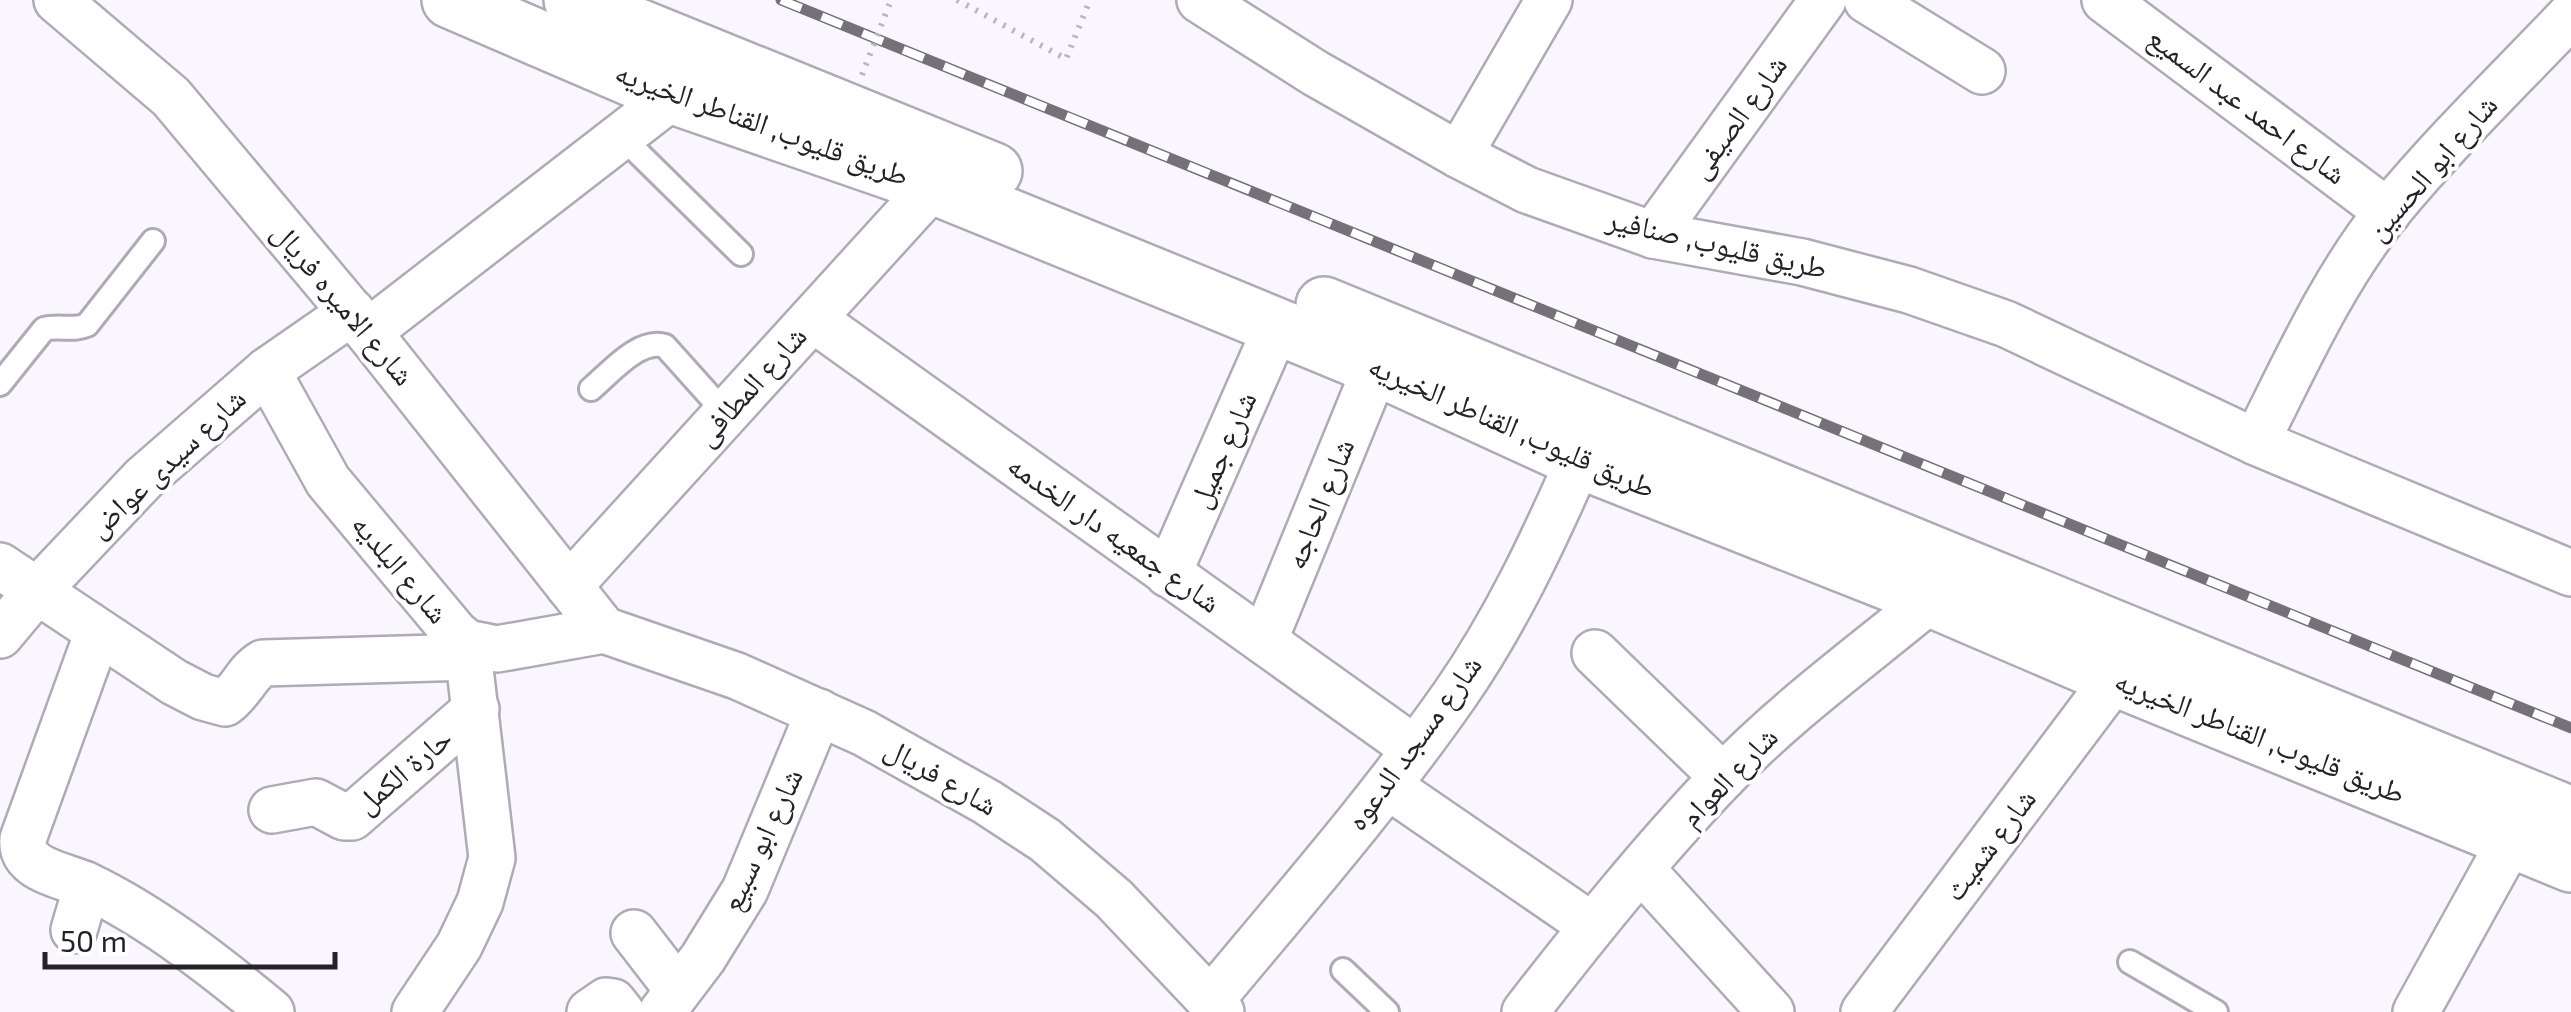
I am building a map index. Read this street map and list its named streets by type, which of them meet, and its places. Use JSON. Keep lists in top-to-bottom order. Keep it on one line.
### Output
{"streets":{"main road":["طريق قليوب, القناطر الخيريه"],"street":["شارع احمد عبد السميع","شارع الصيفى","شارع ابو الحسين","طريق قليوب, صنافير","شارع الاميره فريال","شارع المطافى","شارع جميل","شارع سيدى عواض","شارع الحاجه","شارع جمعيه دار الخدمه","شارع البلديه","شارع مسجد الدعوه","حارة الكمل","شارع فريال","شارع العوام","شارع ابو سبيع","شارع شميث"]},"crossings":[["شارع احمد عبد السميع","شارع ابو الحسين"],["شارع الصيفى","طريق قليوب, صنافير"],["طريق قليوب, القناطر الخيريه","شارع المطافى"],["طريق قليوب, القناطر الخيريه","شارع جميل"],["طريق قليوب, القناطر الخيريه","شارع سيدى عواض"],["طريق قليوب, القناطر الخيريه","شارع الحاجه"],["طريق قليوب, القناطر الخيريه","شارع مسجد الدعوه"],["طريق قليوب, القناطر الخيريه","شارع العوام"],["طريق قليوب, القناطر الخيريه","شارع شميث"],["شارع ابو الحسين","طريق قليوب, صنافير"],["شارع الاميره فريال","شارع المطافى"],["شارع الاميره فريال","شارع سيدى عواض"],["شارع الاميره فريال","شارع البلديه"],["شارع الاميره فريال","شارع فريال"],["شارع المطافى","شارع جمعيه دار الخدمه"],["شارع جميل","شارع جمعيه دار الخدمه"],["شارع سيدى عواض","شارع البلديه"],["شارع الحاجه","شارع جمعيه دار الخدمه"],["شارع جمعيه دار الخدمه","شارع مسجد الدعوه"],["شارع البلديه","شارع فريال"],["شارع مسجد الدعوه","شارع فريال"],["شارع فريال","شارع ابو سبيع"]],"scale_bar":"50 m"}
